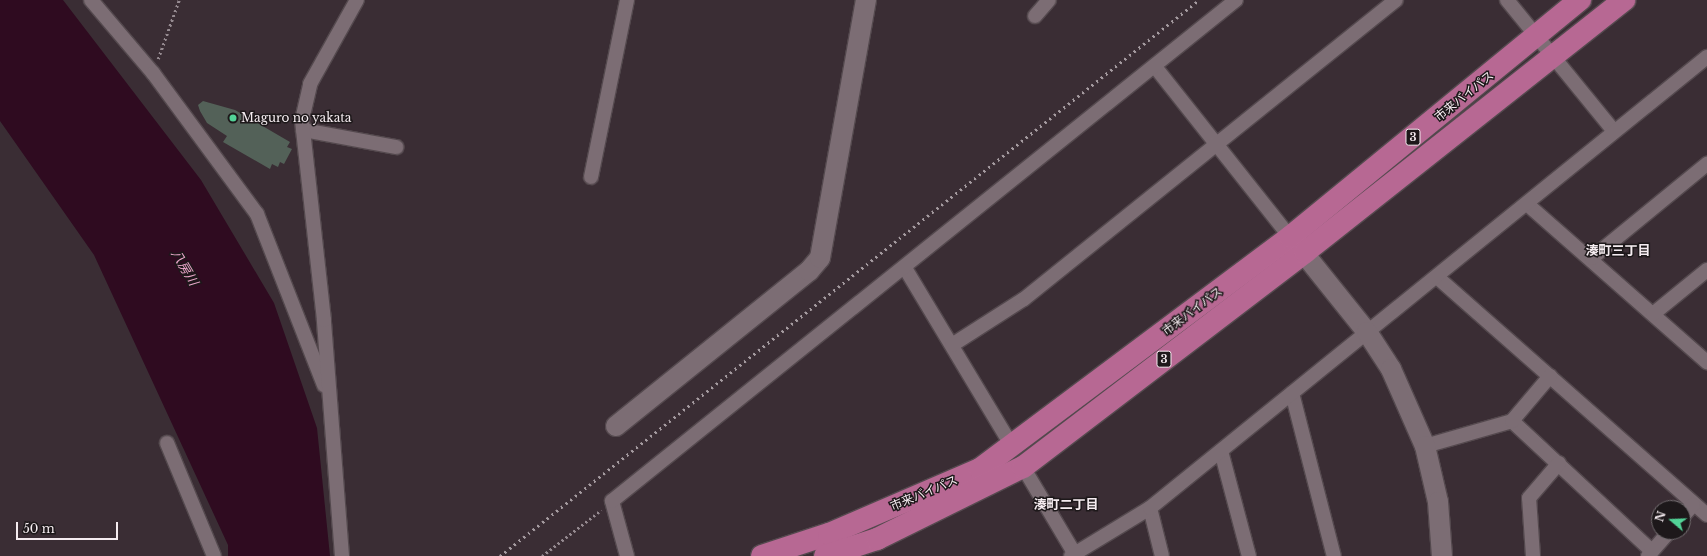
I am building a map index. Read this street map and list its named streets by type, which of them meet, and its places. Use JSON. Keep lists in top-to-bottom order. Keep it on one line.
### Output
{"streets":{"highway":["市来バイパス","3"]},"districts":["湊町三丁目","湊町二丁目"],"water":["八房川"],"places":["Maguro no yakata"],"scale_bar":"50 m","north":"left"}
